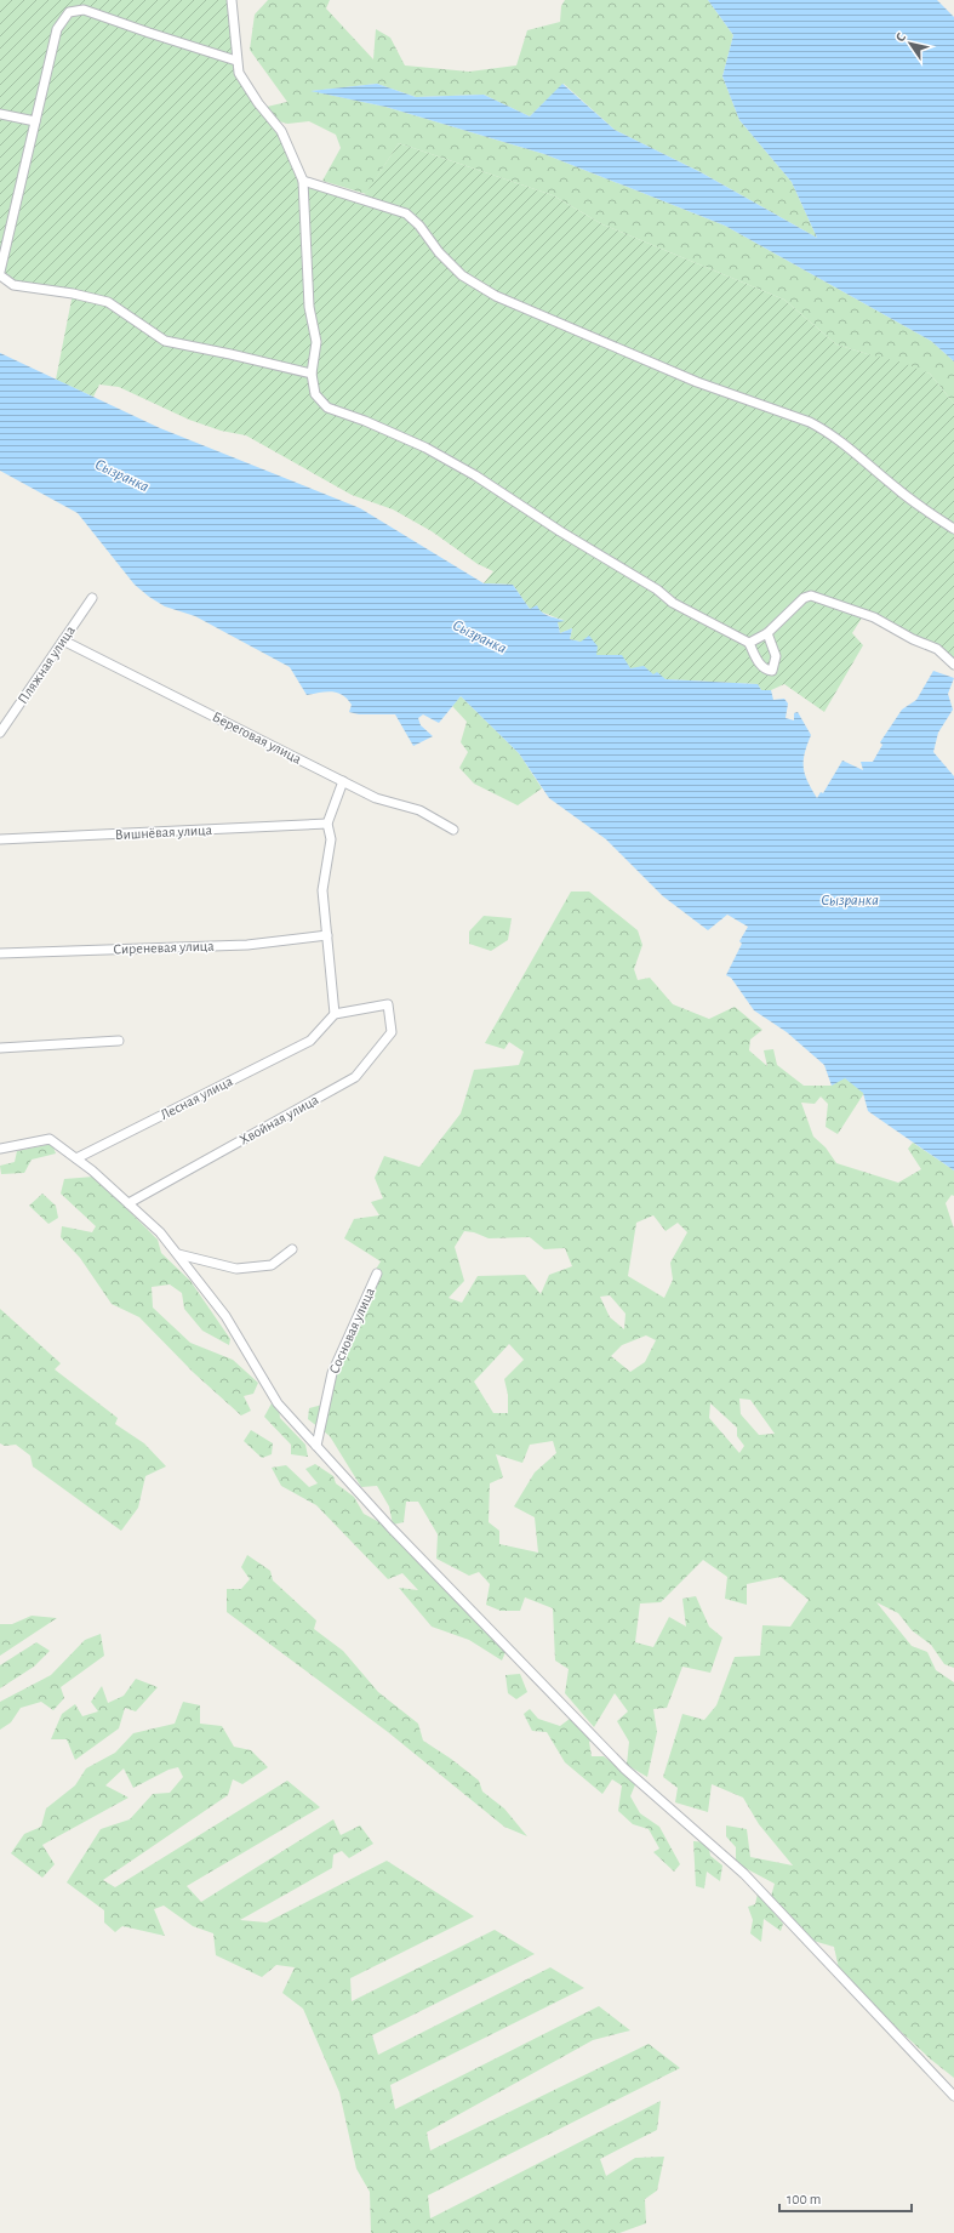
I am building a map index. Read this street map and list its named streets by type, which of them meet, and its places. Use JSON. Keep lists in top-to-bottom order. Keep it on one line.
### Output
{"streets":{"street":["Пляжная улица","Береговая улица","Вишнёвая улица","Сиреневая улица","Лесная улица","Хвойная улица","Сосновая улица"]},"crossings":[["Пляжная улица","Береговая улица"],["Лесная улица","Хвойная улица"]],"water":["Сызранка"],"scale_bar":"100 m","north":"top left"}
